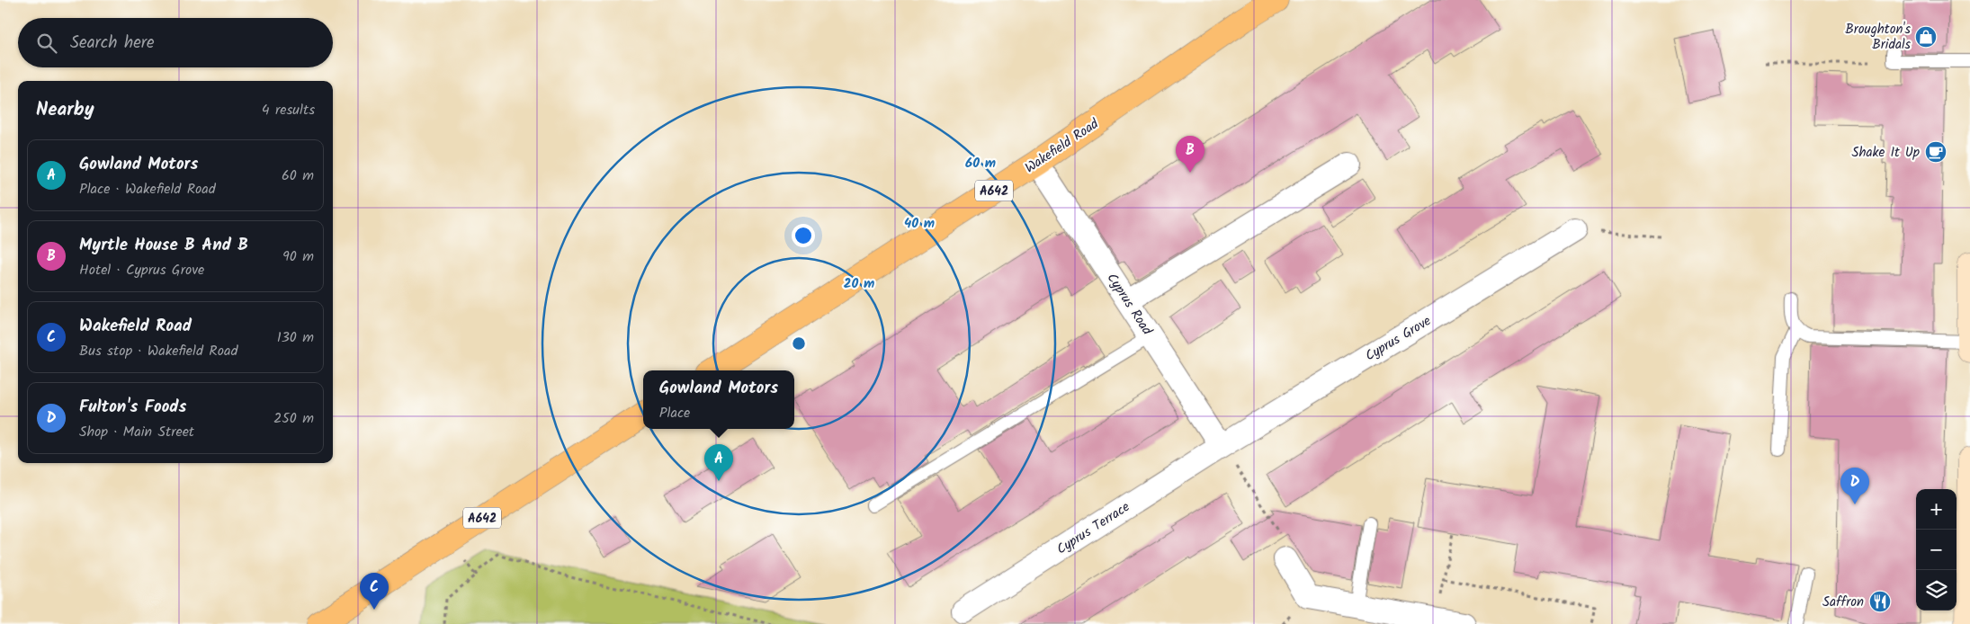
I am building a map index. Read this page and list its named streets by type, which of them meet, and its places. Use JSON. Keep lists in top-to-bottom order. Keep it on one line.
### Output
{"streets":{"main road":["Wakefield Road","A642"],"street":["Cyprus Road","Cyprus Grove","Cyprus Terrace"]},"crossings":[["Wakefield Road","Cyprus Road"],["Cyprus Road","Cyprus Grove"],["Cyprus Road","Cyprus Terrace"],["Cyprus Grove","Cyprus Terrace"]],"places":{"shop":["Broughton's Bridals"],"cafe":["Shake It Up"],"restaurant":["Saffron"]},"page":{"search":"Search here","heading":["Nearby","4 results"],"pins":["B","A","D","C"],"list":[{"mark":"A","name":"Gowland Motors","note":"Place · Wakefield Road","value":"60 m"},{"mark":"B","name":"Myrtle House B And B","note":"Hotel · Cyprus Grove","value":"90 m"},{"mark":"C","name":"Wakefield Road","note":"Bus stop · Wakefield Road","value":"130 m"},{"mark":"D","name":"Fulton's Foods","note":"Shop · Main Street","value":"250 m"}],"popup":["Gowland Motors","Place"],"map_buttons":["+","−"]},"rings":["60 m","40 m","20 m"]}
